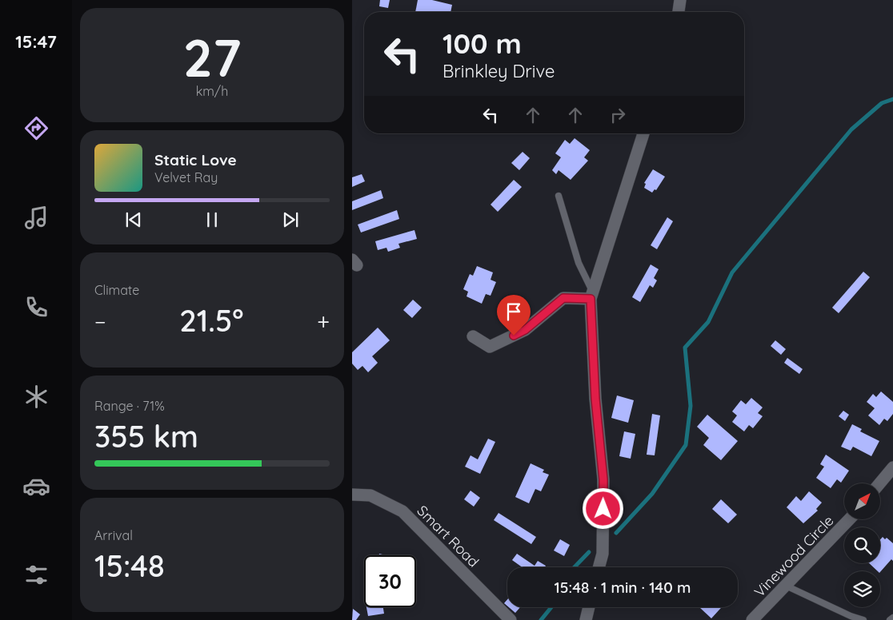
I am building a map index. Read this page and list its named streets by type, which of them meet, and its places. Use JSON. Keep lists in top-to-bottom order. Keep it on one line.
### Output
{"streets":{"street":["Smart Road","Vinewood Circle"]},"north":"top right","page":{"tabs":"15:47","tile":[["27","km/h"],"Climate",["Range · 71%","355 km"],["Arrival","15:48"]],"turn":["100 m","Brinkley Drive"],"song":["Static Love","Velvet Ray"],"heat":["−","21.5°","+"],"limit":"30","trip":"15:48 · 1 min · 140 m"}}
